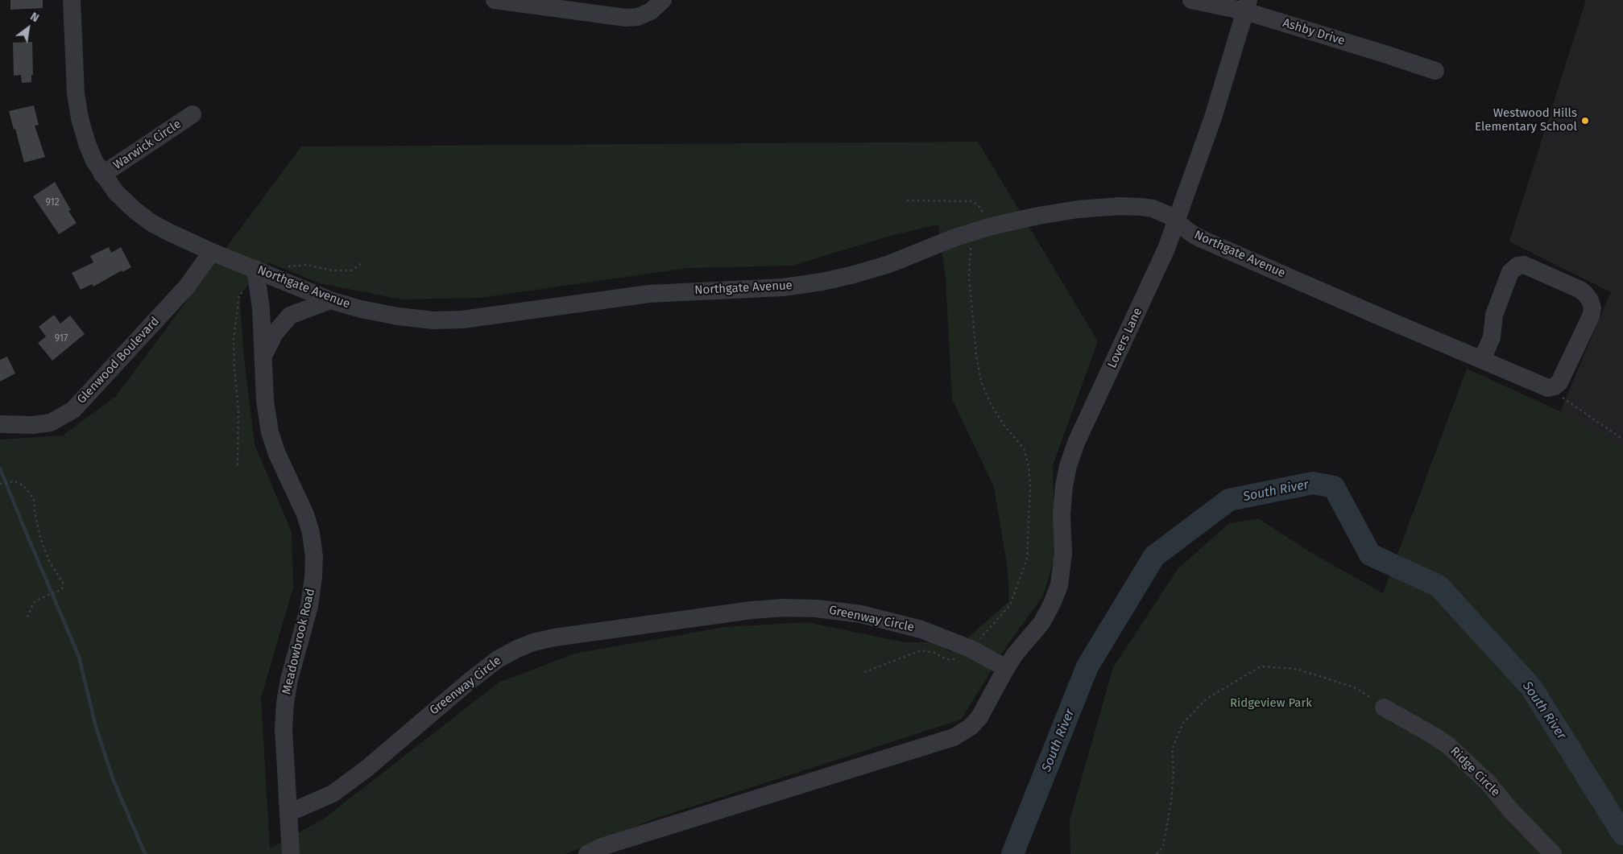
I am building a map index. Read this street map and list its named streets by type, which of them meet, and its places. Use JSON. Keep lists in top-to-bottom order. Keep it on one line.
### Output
{"streets":{"street":["Ashby Drive","Warwick Circle","Northgate Avenue","Lovers Lane","Glenwood Boulevard","Greenway Circle","Meadowbrook Road","Ridge Circle"]},"crossings":[["Ashby Drive","Lovers Lane"],["Warwick Circle","Northgate Avenue"],["Northgate Avenue","Lovers Lane"],["Northgate Avenue","Glenwood Boulevard"],["Northgate Avenue","Meadowbrook Road"],["Lovers Lane","Greenway Circle"],["Greenway Circle","Meadowbrook Road"]],"water":["South River"],"parks":["Ridgeview Park"],"places":["Westwood Hills Elementary School"],"house_numbers":["912","917"],"north":"top right"}
